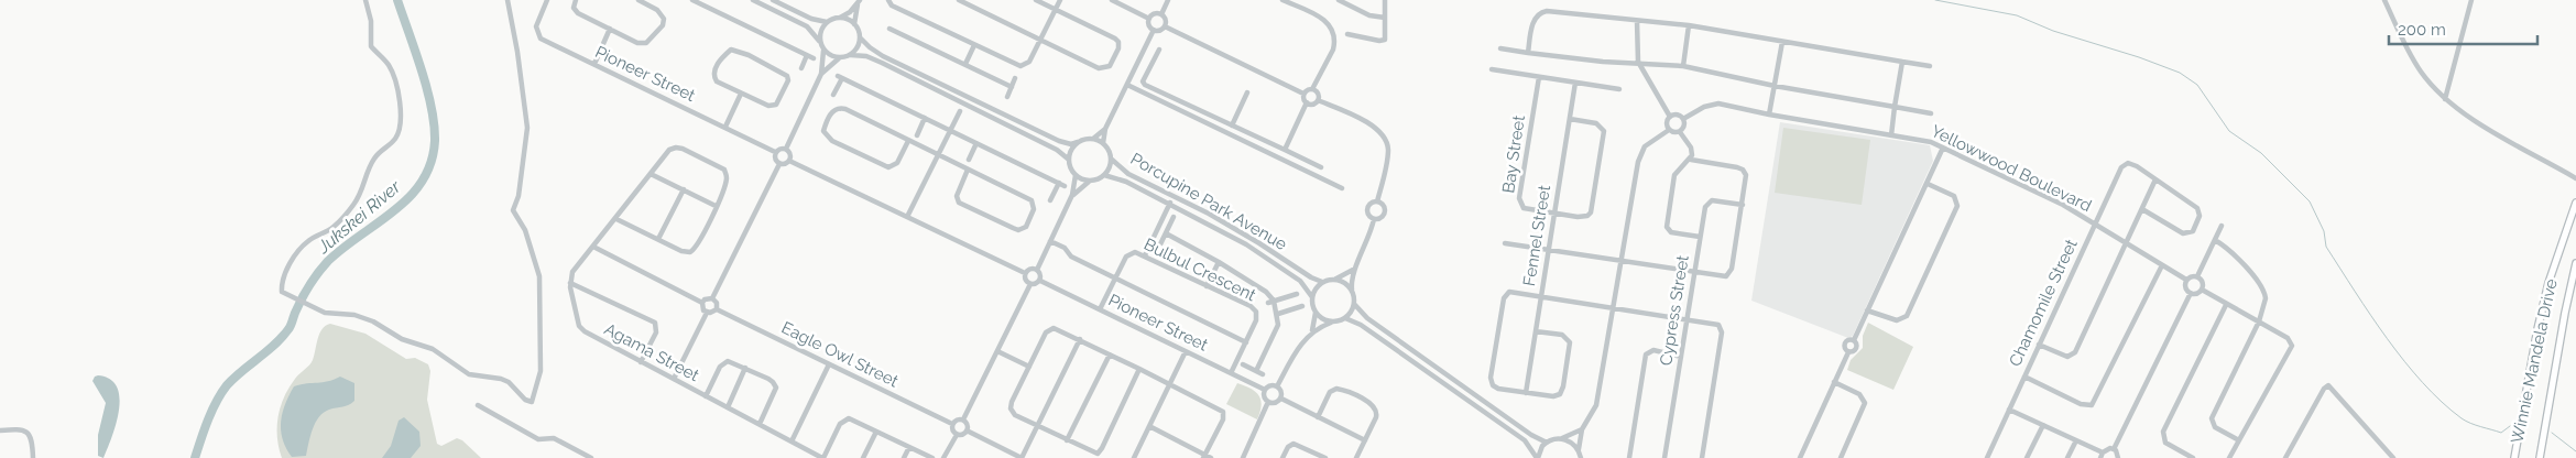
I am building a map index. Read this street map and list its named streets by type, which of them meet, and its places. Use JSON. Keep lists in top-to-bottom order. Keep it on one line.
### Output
{"streets":{"main road":["Winnie Mandela Drive"],"street":["Pioneer Street","Bay Street","Yellowwood Boulevard","Porcupine Park Avenue","Fennel Street","Bulbul Crescent","Chamomile Street","Cypress Street","Agama Street","Eagle Owl Street"]},"crossings":[["Pioneer Street","Bulbul Crescent"],["Bay Street","Fennel Street"],["Yellowwood Boulevard","Chamomile Street"]],"water":["Jukskei River"],"scale_bar":"200 m"}
